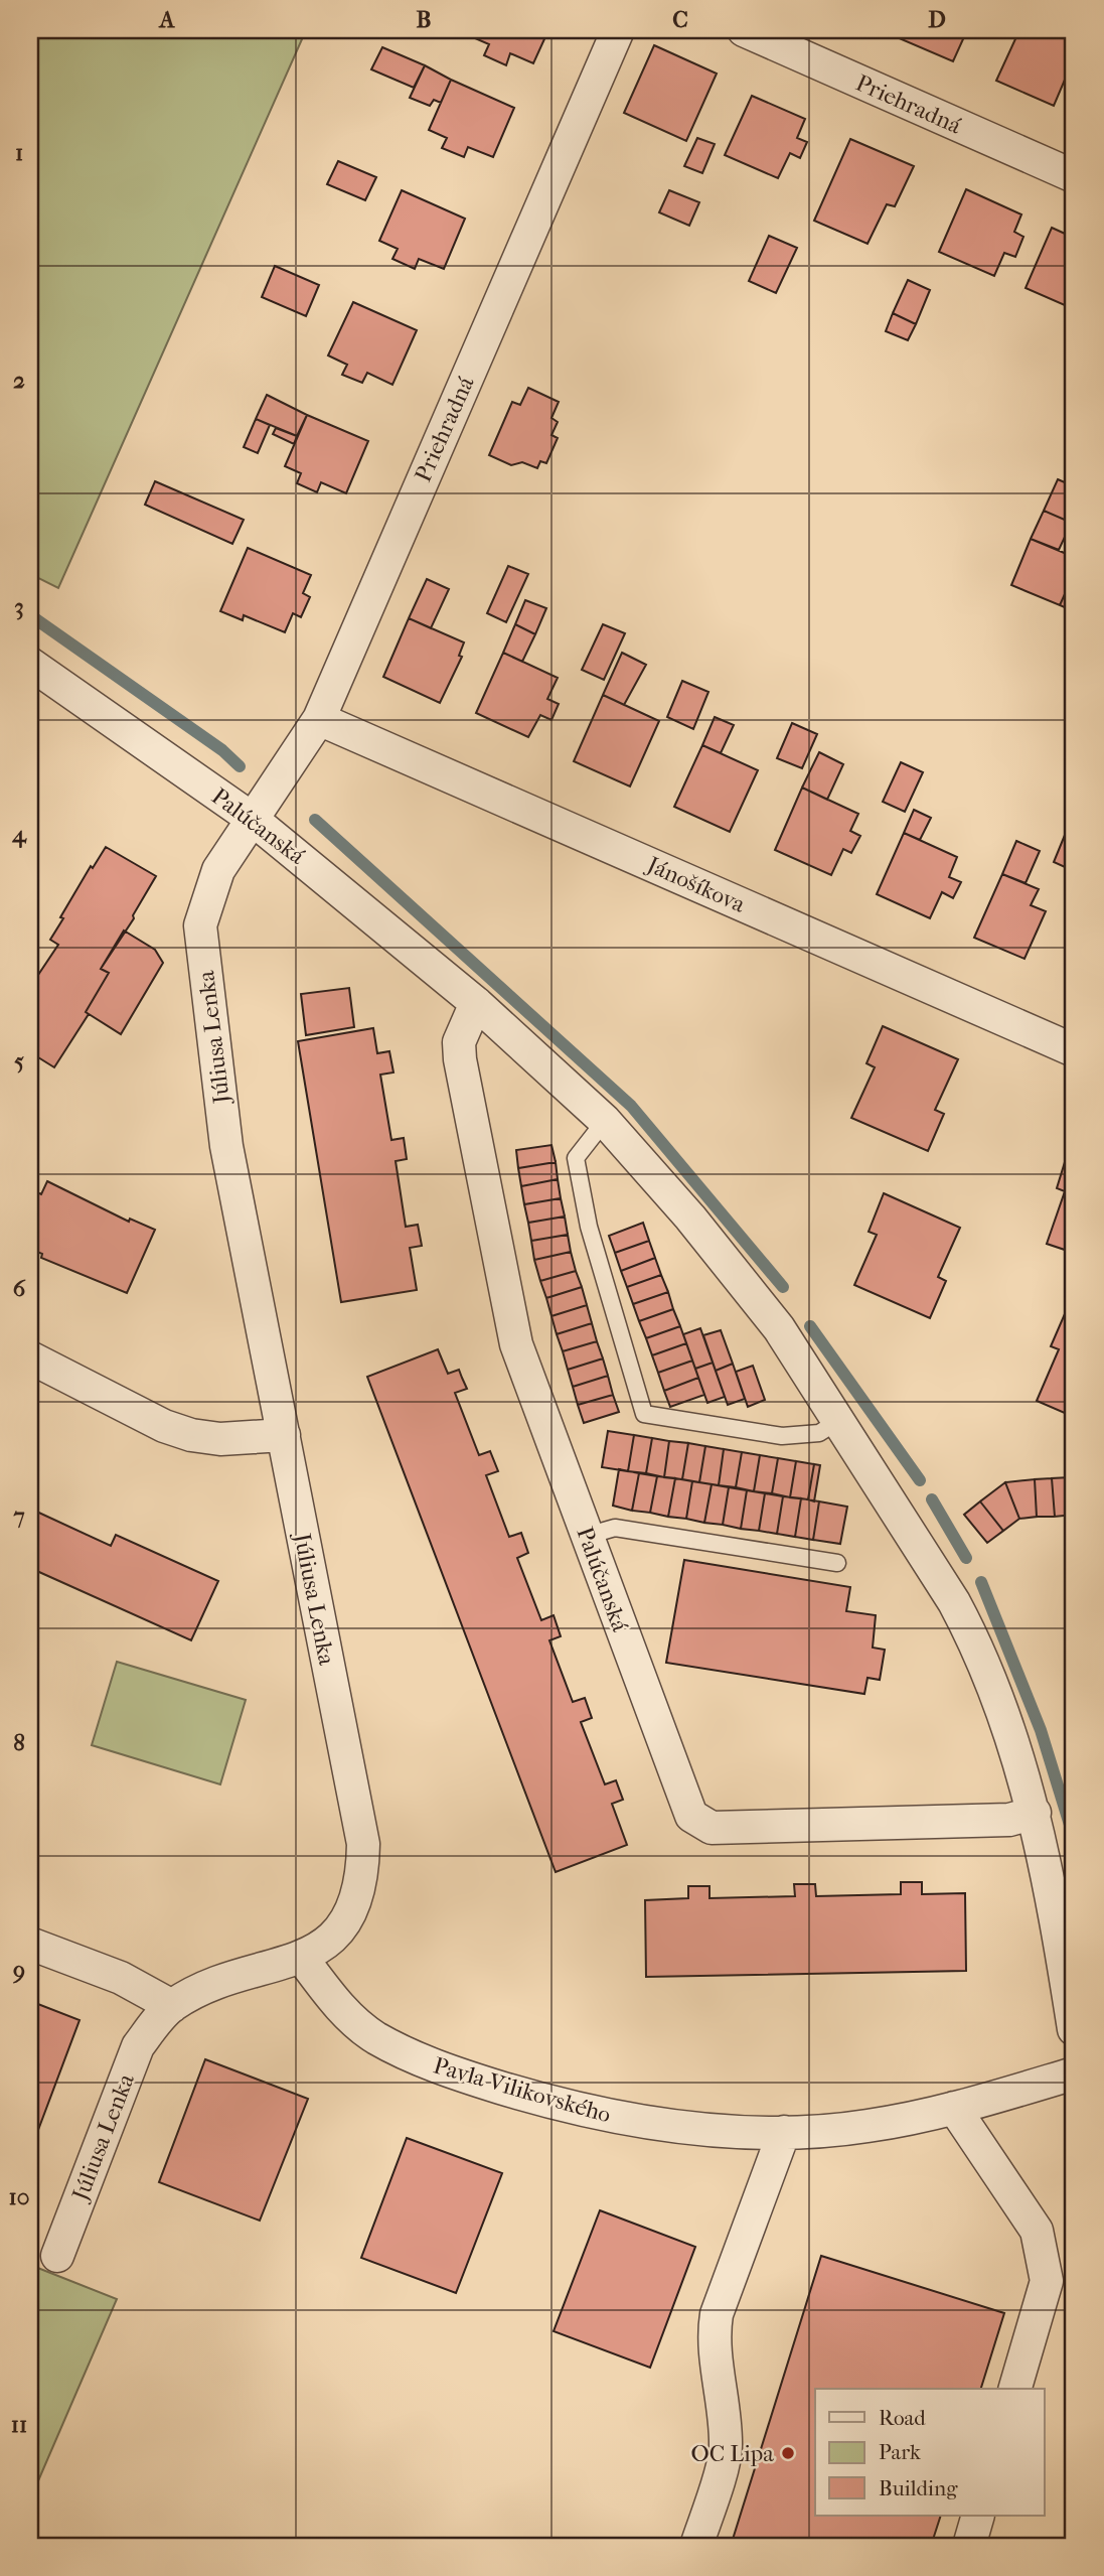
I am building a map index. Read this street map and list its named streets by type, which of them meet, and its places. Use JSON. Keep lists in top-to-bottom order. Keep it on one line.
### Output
{"streets":{"street":["Priehradná","Palúčanská","Jánošíkova","Júliusa Lenka","Pavla Vilikovského"]},"crossings":[["Priehradná","Palúčanská"],["Priehradná","Jánošíkova"],["Priehradná","Júliusa Lenka"],["Palúčanská","Júliusa Lenka"],["Júliusa Lenka","Pavla Vilikovského"]],"places":["OC Lipa"],"legend":["Road","Park","Building"],"grid":{"columns":["A","B","C","D"],"rows":["1","2","3","4","5","6","7","8","9","10","11"]}}
